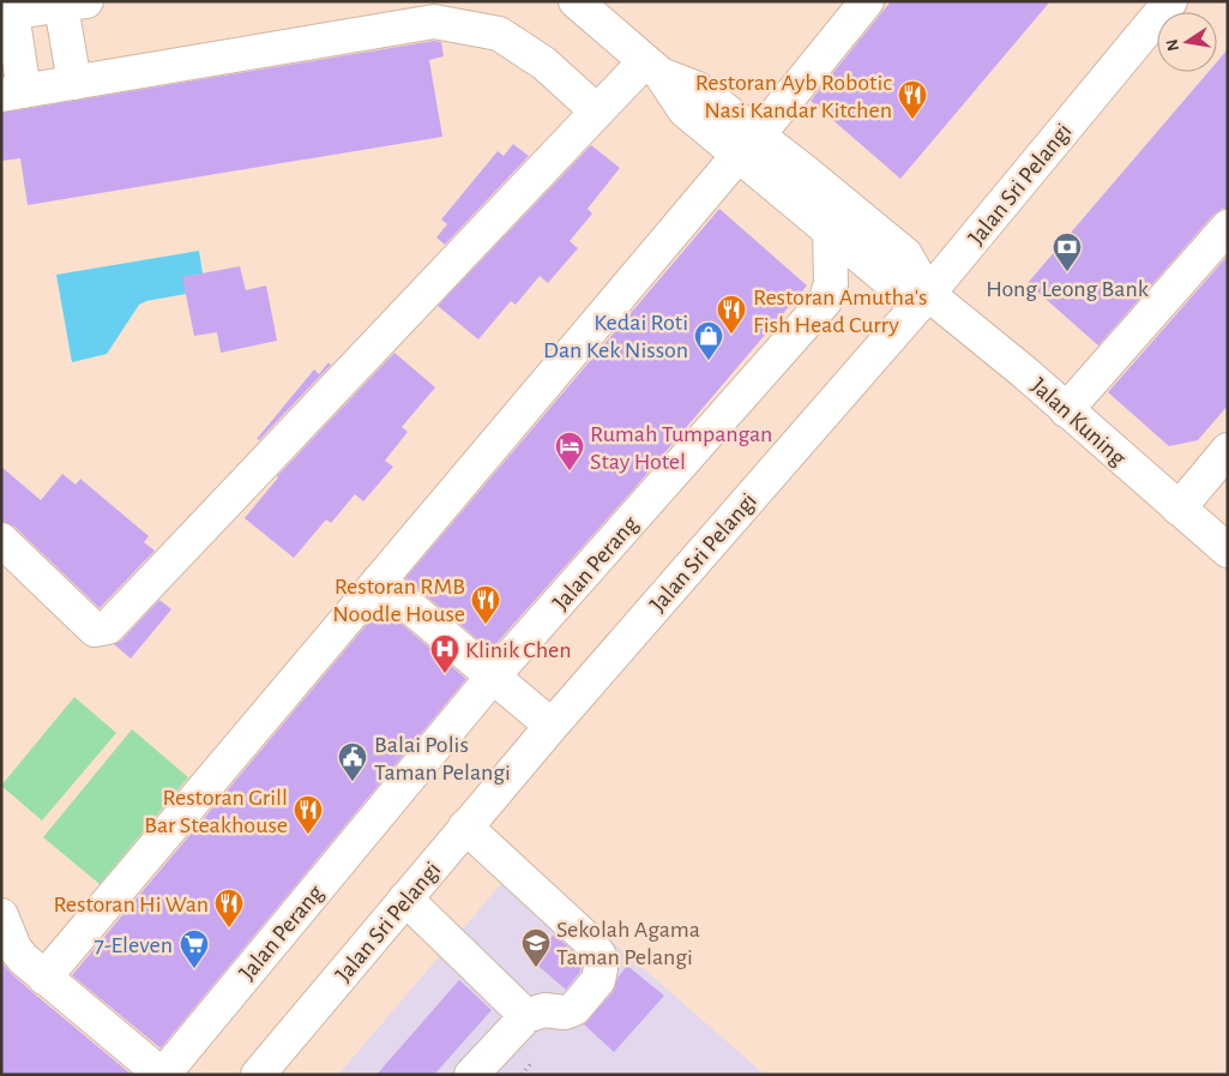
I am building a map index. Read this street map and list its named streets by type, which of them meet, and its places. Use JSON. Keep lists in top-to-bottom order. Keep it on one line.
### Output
{"streets":{"street":["Jalan Sri Pelangi","Jalan Kuning","Jalan Perang"]},"crossings":[["Jalan Sri Pelangi","Jalan Kuning"],["Jalan Kuning","Jalan Perang"]],"places":{"restaurant":["Restoran Ayb Robotic Nasi Kandar Kitchen","Restoran Amutha's Fish Head Curry","Restoran RMB Noodle House","Restoran Grill Bar Steakhouse","Restoran Hi Wan"],"bank":["Hong Leong Bank"],"shop":["Kedai Roti Dan Kek Nisson"],"hotel":["Rumah Tumpangan Stay Hotel"],"hospital":["Klinik Chen"],"public building":["Balai Polis Taman Pelangi"],"school or university":["Sekolah Agama Taman Pelangi"],"supermarket":["7-Eleven"]},"north":"left"}
